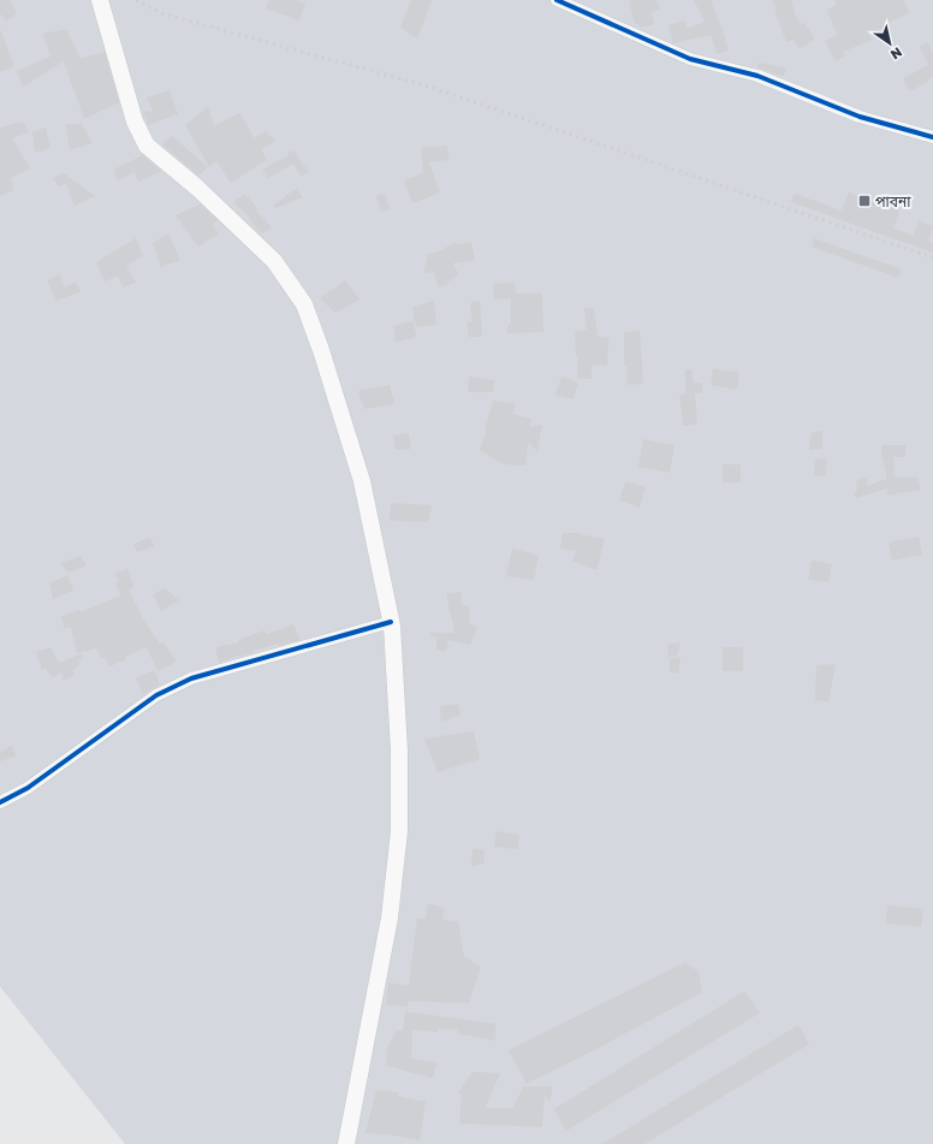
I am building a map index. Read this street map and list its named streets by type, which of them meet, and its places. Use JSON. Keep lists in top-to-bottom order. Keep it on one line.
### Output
{"places":{"transit":["পাবনা"]},"north":"bottom right"}
